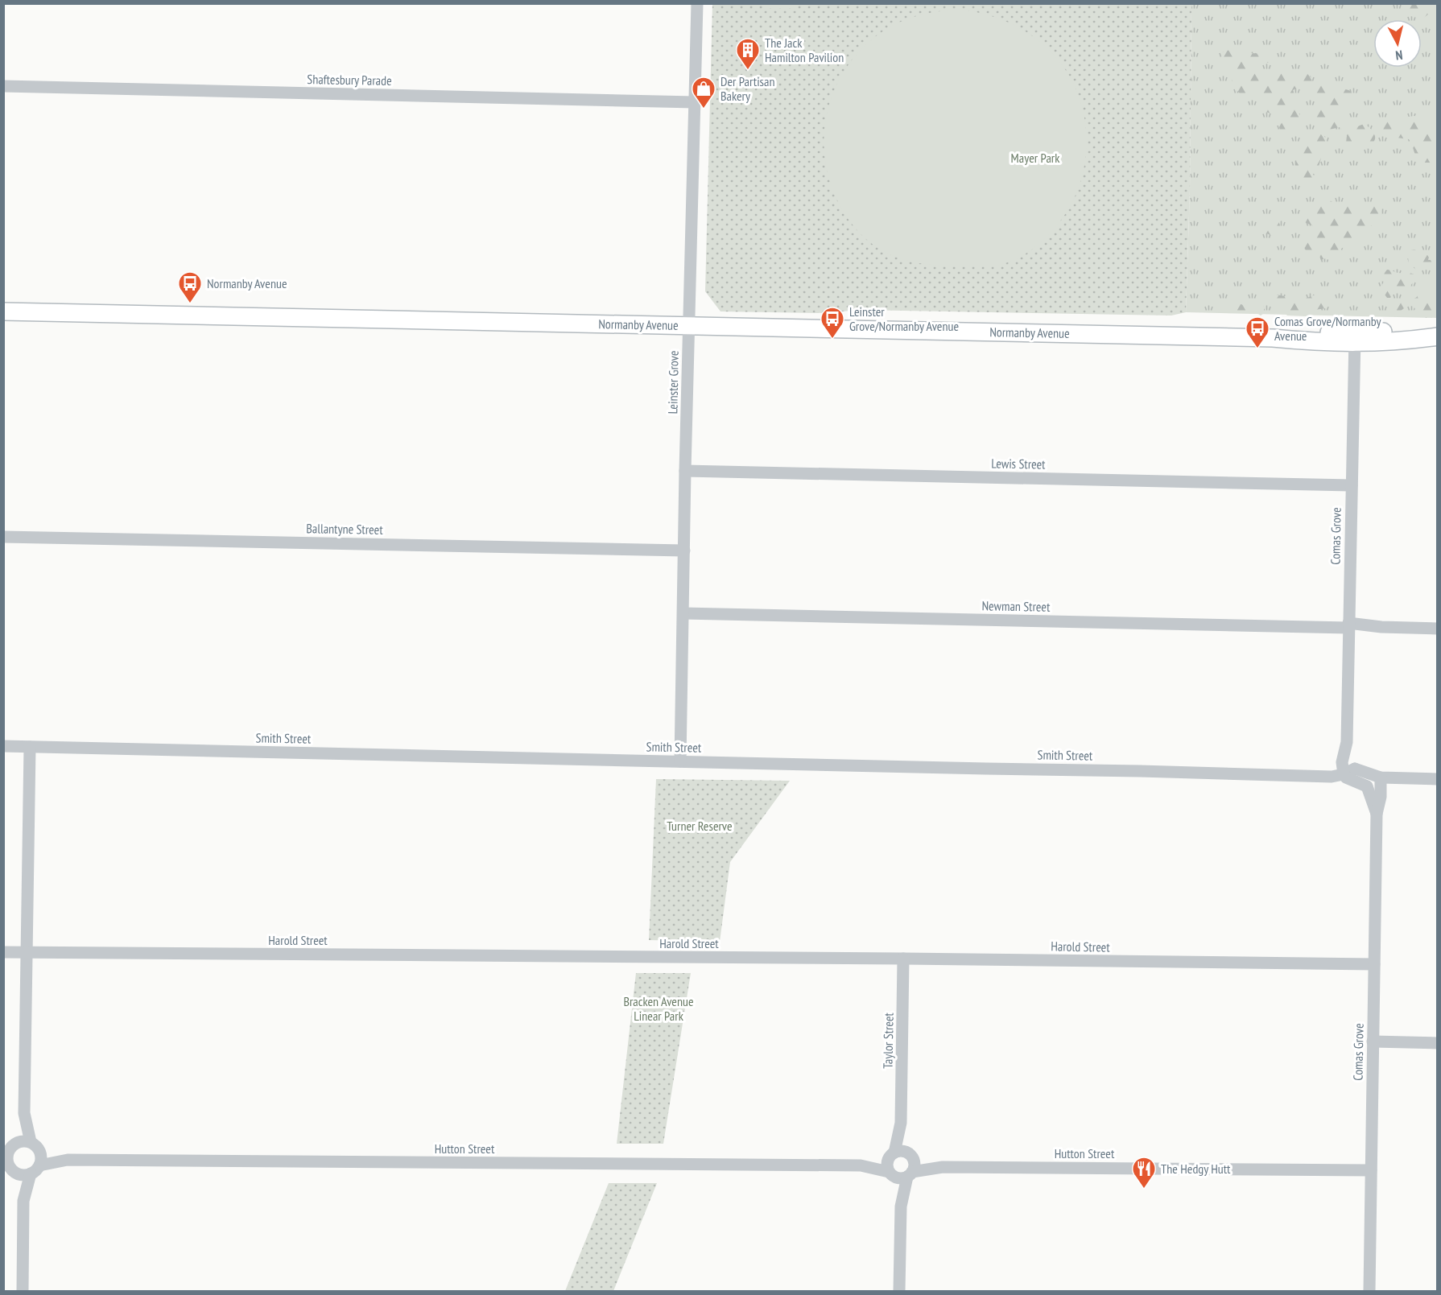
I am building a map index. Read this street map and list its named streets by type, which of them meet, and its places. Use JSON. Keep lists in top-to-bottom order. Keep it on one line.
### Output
{"streets":{"main road":["Normanby Avenue"],"street":["Shaftesbury Parade","Leinster Grove","Lewis Street","Ballantyne Street","Comas Grove","Newman Street","Smith Street","Harold Street","Taylor Street","Hutton Street"]},"crossings":[["Shaftesbury Parade","Leinster Grove"],["Normanby Avenue","Leinster Grove"],["Normanby Avenue","Comas Grove"],["Leinster Grove","Lewis Street"],["Leinster Grove","Ballantyne Street"],["Leinster Grove","Newman Street"],["Leinster Grove","Smith Street"],["Lewis Street","Comas Grove"],["Comas Grove","Newman Street"],["Comas Grove","Smith Street"],["Comas Grove","Harold Street"],["Comas Grove","Hutton Street"],["Harold Street","Taylor Street"],["Taylor Street","Hutton Street"]],"parks":["Mayer Park","Turner Reserve","Bracken Avenue Linear Park"],"places":{"building":["The Jack Hamilton Pavilion"],"shop":["Der Partisan Bakery"],"bus stop":["Normanby Avenue","Leinster Grove/Normanby Avenue","Comas Grove/Normanby Avenue"],"restaurant":["The Hedgy Hutt"]},"north":"bottom"}
